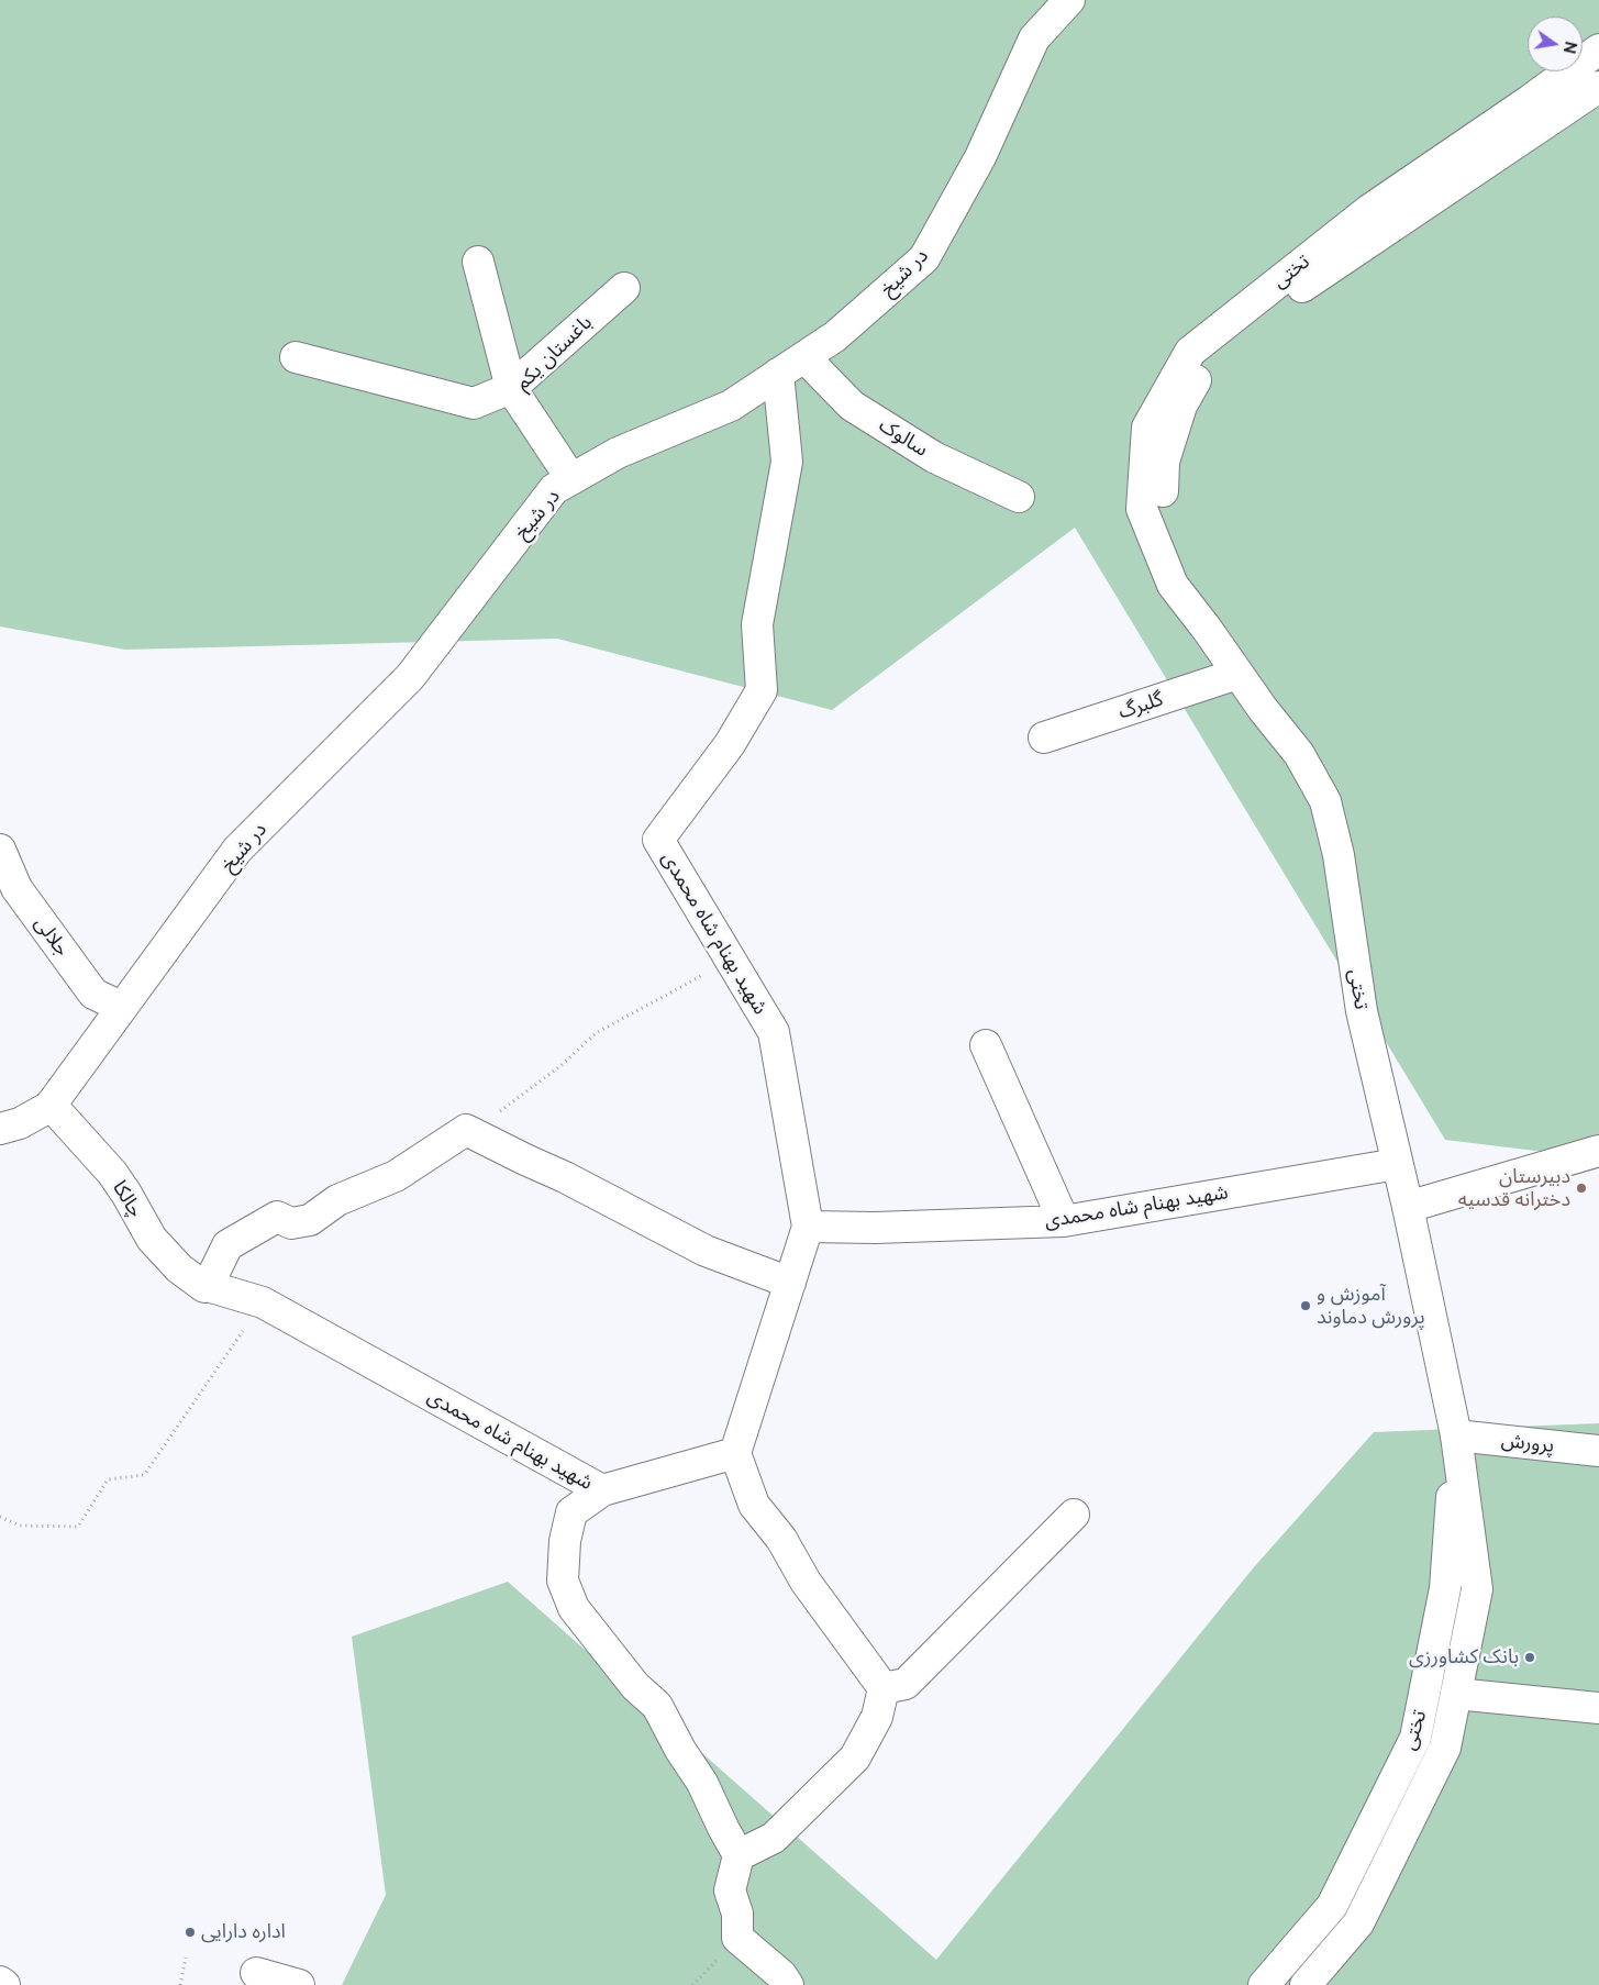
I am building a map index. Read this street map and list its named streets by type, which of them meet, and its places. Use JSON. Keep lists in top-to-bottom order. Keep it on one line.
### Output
{"streets":{"street":["تختی","در شیخ","باغستان یکم","سالوک","گلبرگ","شهید بهنام شاه محمدی","جلالی","چالکا","پرورش"]},"crossings":[["تختی","گلبرگ"],["تختی","شهید بهنام شاه محمدی"],["تختی","پرورش"],["در شیخ","باغستان یکم"],["در شیخ","سالوک"],["در شیخ","شهید بهنام شاه محمدی"],["در شیخ","جلالی"],["در شیخ","چالکا"],["شهید بهنام شاه محمدی","چالکا"]],"places":["دبیرستان دخترانه قدسیه","آموزش و پرورش دماوند","بانک کشاورزی","اداره دارایی"],"north":"right"}
